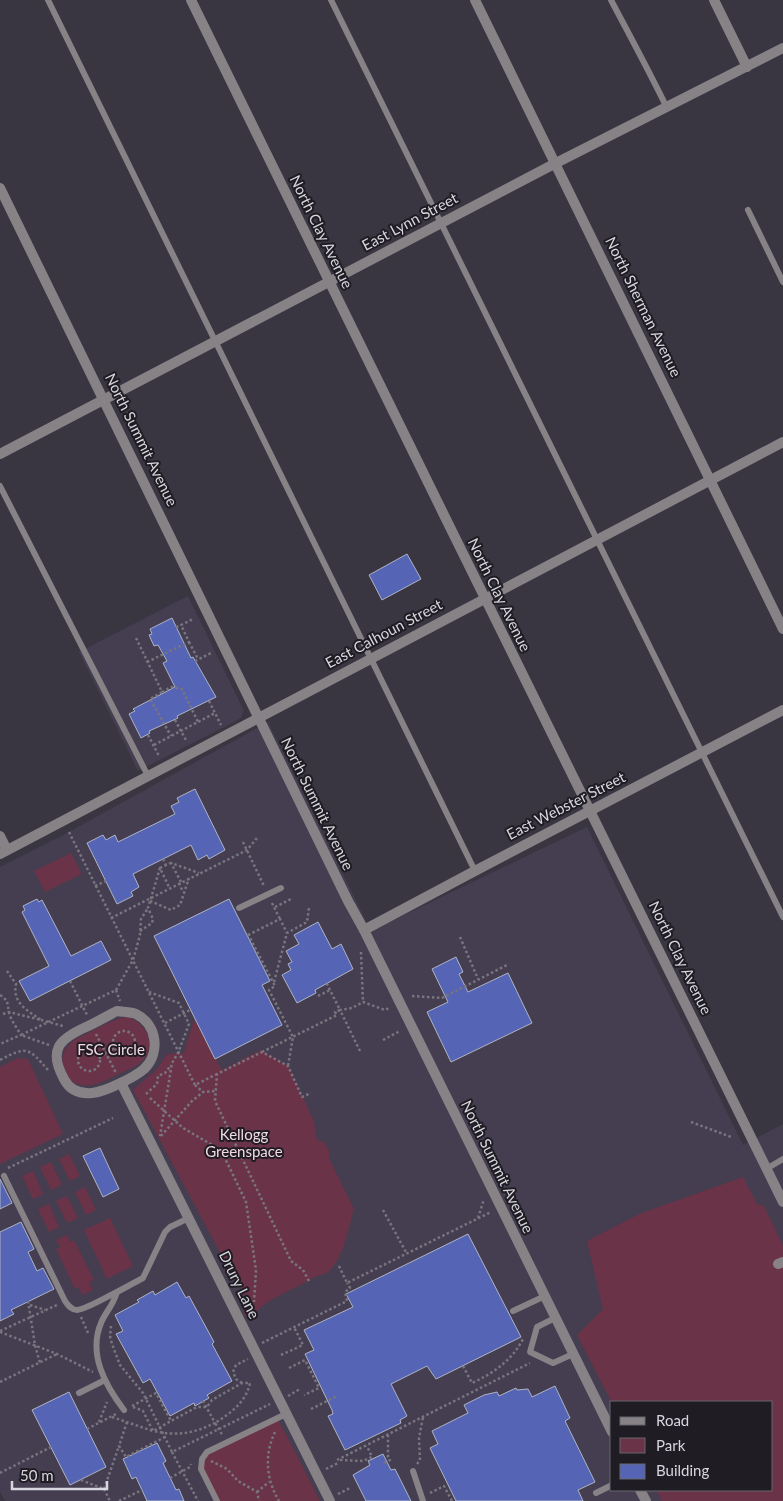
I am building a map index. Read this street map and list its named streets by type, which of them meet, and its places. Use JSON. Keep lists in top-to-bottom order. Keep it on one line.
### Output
{"streets":{"street":["East Lynn Street","North Clay Avenue","North Sherman Avenue","North Summit Avenue","East Calhoun Street","East Webster Street","Drury Lane"]},"crossings":[["East Lynn Street","North Clay Avenue"],["East Lynn Street","North Sherman Avenue"],["East Lynn Street","North Summit Avenue"],["North Clay Avenue","East Calhoun Street"],["North Clay Avenue","East Webster Street"],["North Sherman Avenue","East Calhoun Street"],["North Summit Avenue","East Calhoun Street"],["North Summit Avenue","East Webster Street"]],"parks":["FSC Circle","Kellogg Greenspace"],"legend":["Road","Park","Building"],"scale_bar":"50 m"}
